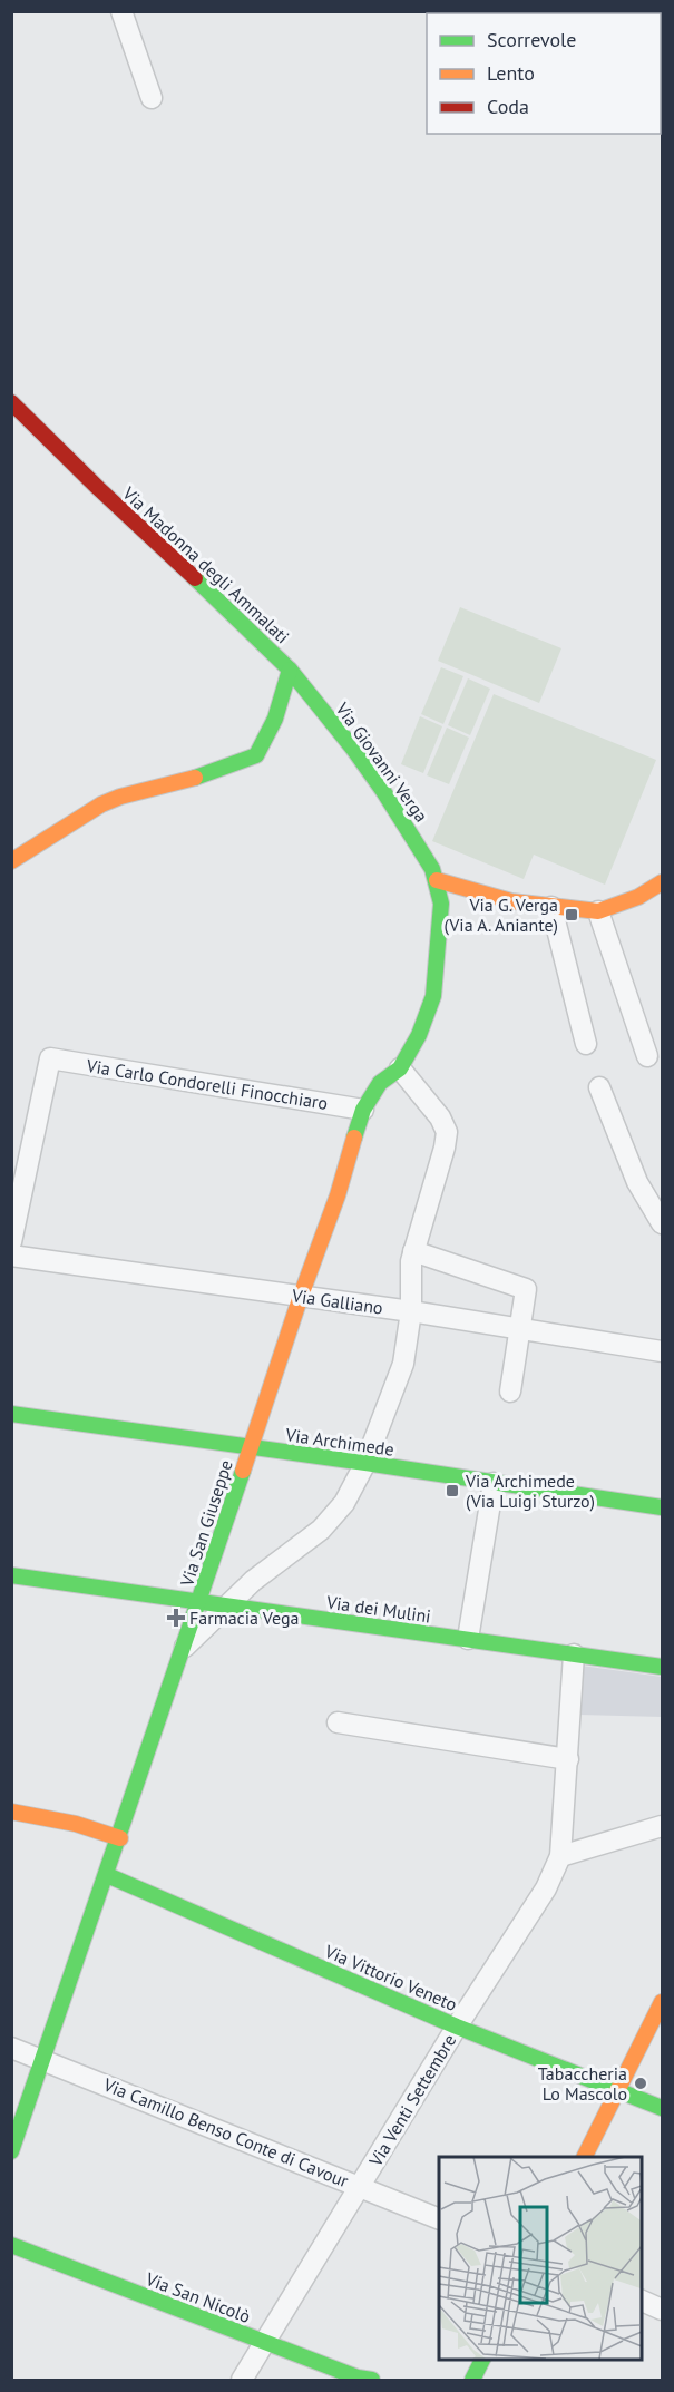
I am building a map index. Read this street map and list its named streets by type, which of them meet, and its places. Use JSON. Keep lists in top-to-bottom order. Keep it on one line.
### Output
{"streets":{"street":["Via Madonna degli Ammalati","Via Giovanni Verga","Via Carlo Condorelli Finocchiaro","Via Galliano","Via Archimede","Via San Giuseppe","Via dei Mulini","Via Vittorio Veneto","Via Venti Settembre","Via Camillo Benso Conte di Cavour","Via San Nicolò"]},"crossings":[["Via Madonna degli Ammalati","Via Giovanni Verga"],["Via Giovanni Verga","Via San Giuseppe"],["Via Carlo Condorelli Finocchiaro","Via San Giuseppe"],["Via Galliano","Via San Giuseppe"],["Via Archimede","Via San Giuseppe"],["Via San Giuseppe","Via dei Mulini"],["Via San Giuseppe","Via Vittorio Veneto"],["Via San Giuseppe","Via Camillo Benso Conte di Cavour"],["Via dei Mulini","Via Venti Settembre"],["Via Vittorio Veneto","Via Venti Settembre"],["Via Venti Settembre","Via Camillo Benso Conte di Cavour"],["Via Venti Settembre","Via San Nicolò"]],"places":{"transit":["Via G. Verga (Via A. Aniante)","Via Archimede (Via Luigi Sturzo)"],"health":["Farmacia Vega"],"other":["Tabaccheria Lo Mascolo"]},"legend":["Scorrevole","Lento","Coda"]}
